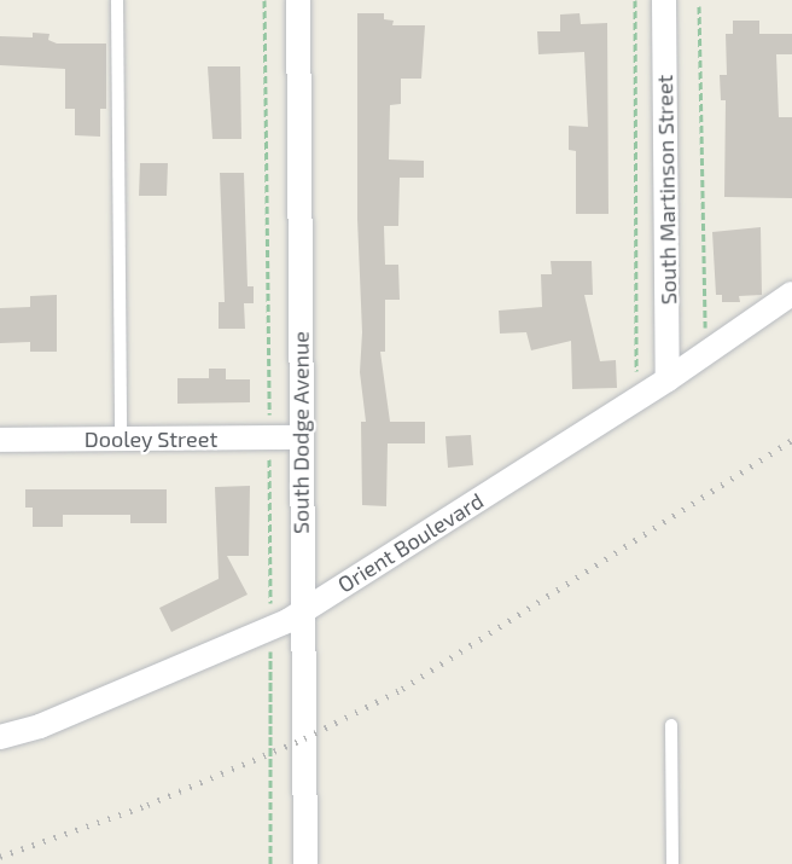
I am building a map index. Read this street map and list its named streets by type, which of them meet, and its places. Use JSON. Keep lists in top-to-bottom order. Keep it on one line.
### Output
{"streets":{"street":["South Martinson Street","South Dodge Avenue","Dooley Street","Orient Boulevard"]},"crossings":[["South Martinson Street","Orient Boulevard"],["South Dodge Avenue","Dooley Street"],["South Dodge Avenue","Orient Boulevard"]]}
